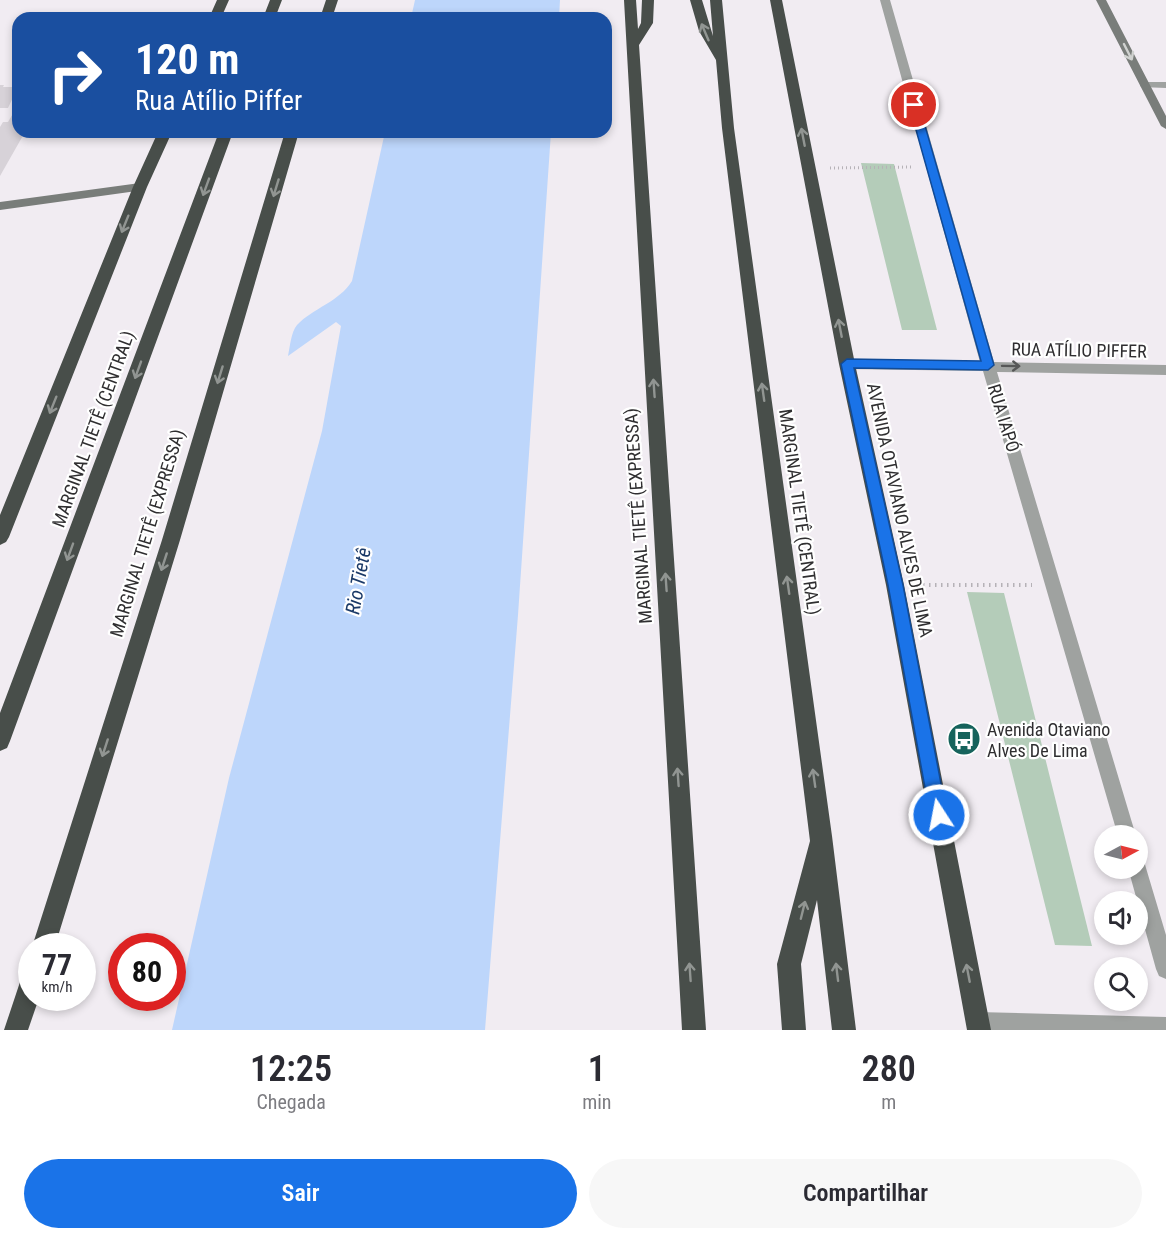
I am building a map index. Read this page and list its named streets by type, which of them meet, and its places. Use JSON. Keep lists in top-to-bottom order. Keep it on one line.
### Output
{"streets":{"highway":["MARGINAL TIETÊ (CENTRAL)","AVENIDA OTAVIANO ALVES DE LIMA","MARGINAL TIETÊ (EXPRESSA)"],"street":["RUA ATÍLIO PIFFER","RUA IAPÓ"]},"crossings":[["RUA ATÍLIO PIFFER","RUA IAPÓ"],["RUA ATÍLIO PIFFER","AVENIDA OTAVIANO ALVES DE LIMA"]],"one_way":["RUA ATÍLIO PIFFER","AVENIDA OTAVIANO ALVES DE LIMA"],"water":["Rio Tietê"],"places":{"bus stop":["Avenida Otaviano Alves De Lima"]},"north":"right","page":{"turn":["120 m","Rua Atílio Piffer"],"speed":"77 km/h","limit":"80","eta":["12:25","Chegada","1","min","280","m"],"buttons":["Sair","Compartilhar"]}}
